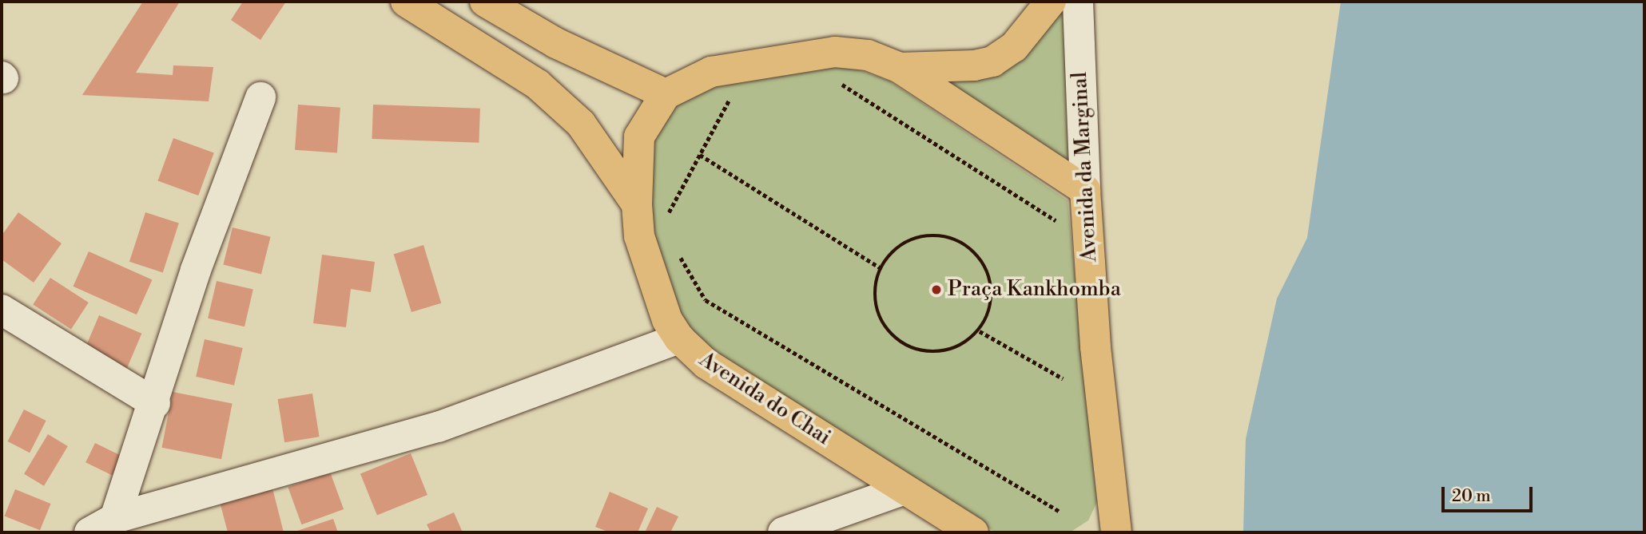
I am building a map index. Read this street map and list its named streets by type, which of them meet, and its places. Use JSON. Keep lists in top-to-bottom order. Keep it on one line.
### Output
{"streets":{"main road":["Avenida da Marginal","Avenida do Chai"]},"places":["Praça Kankhomba"],"scale_bar":"20 m"}
